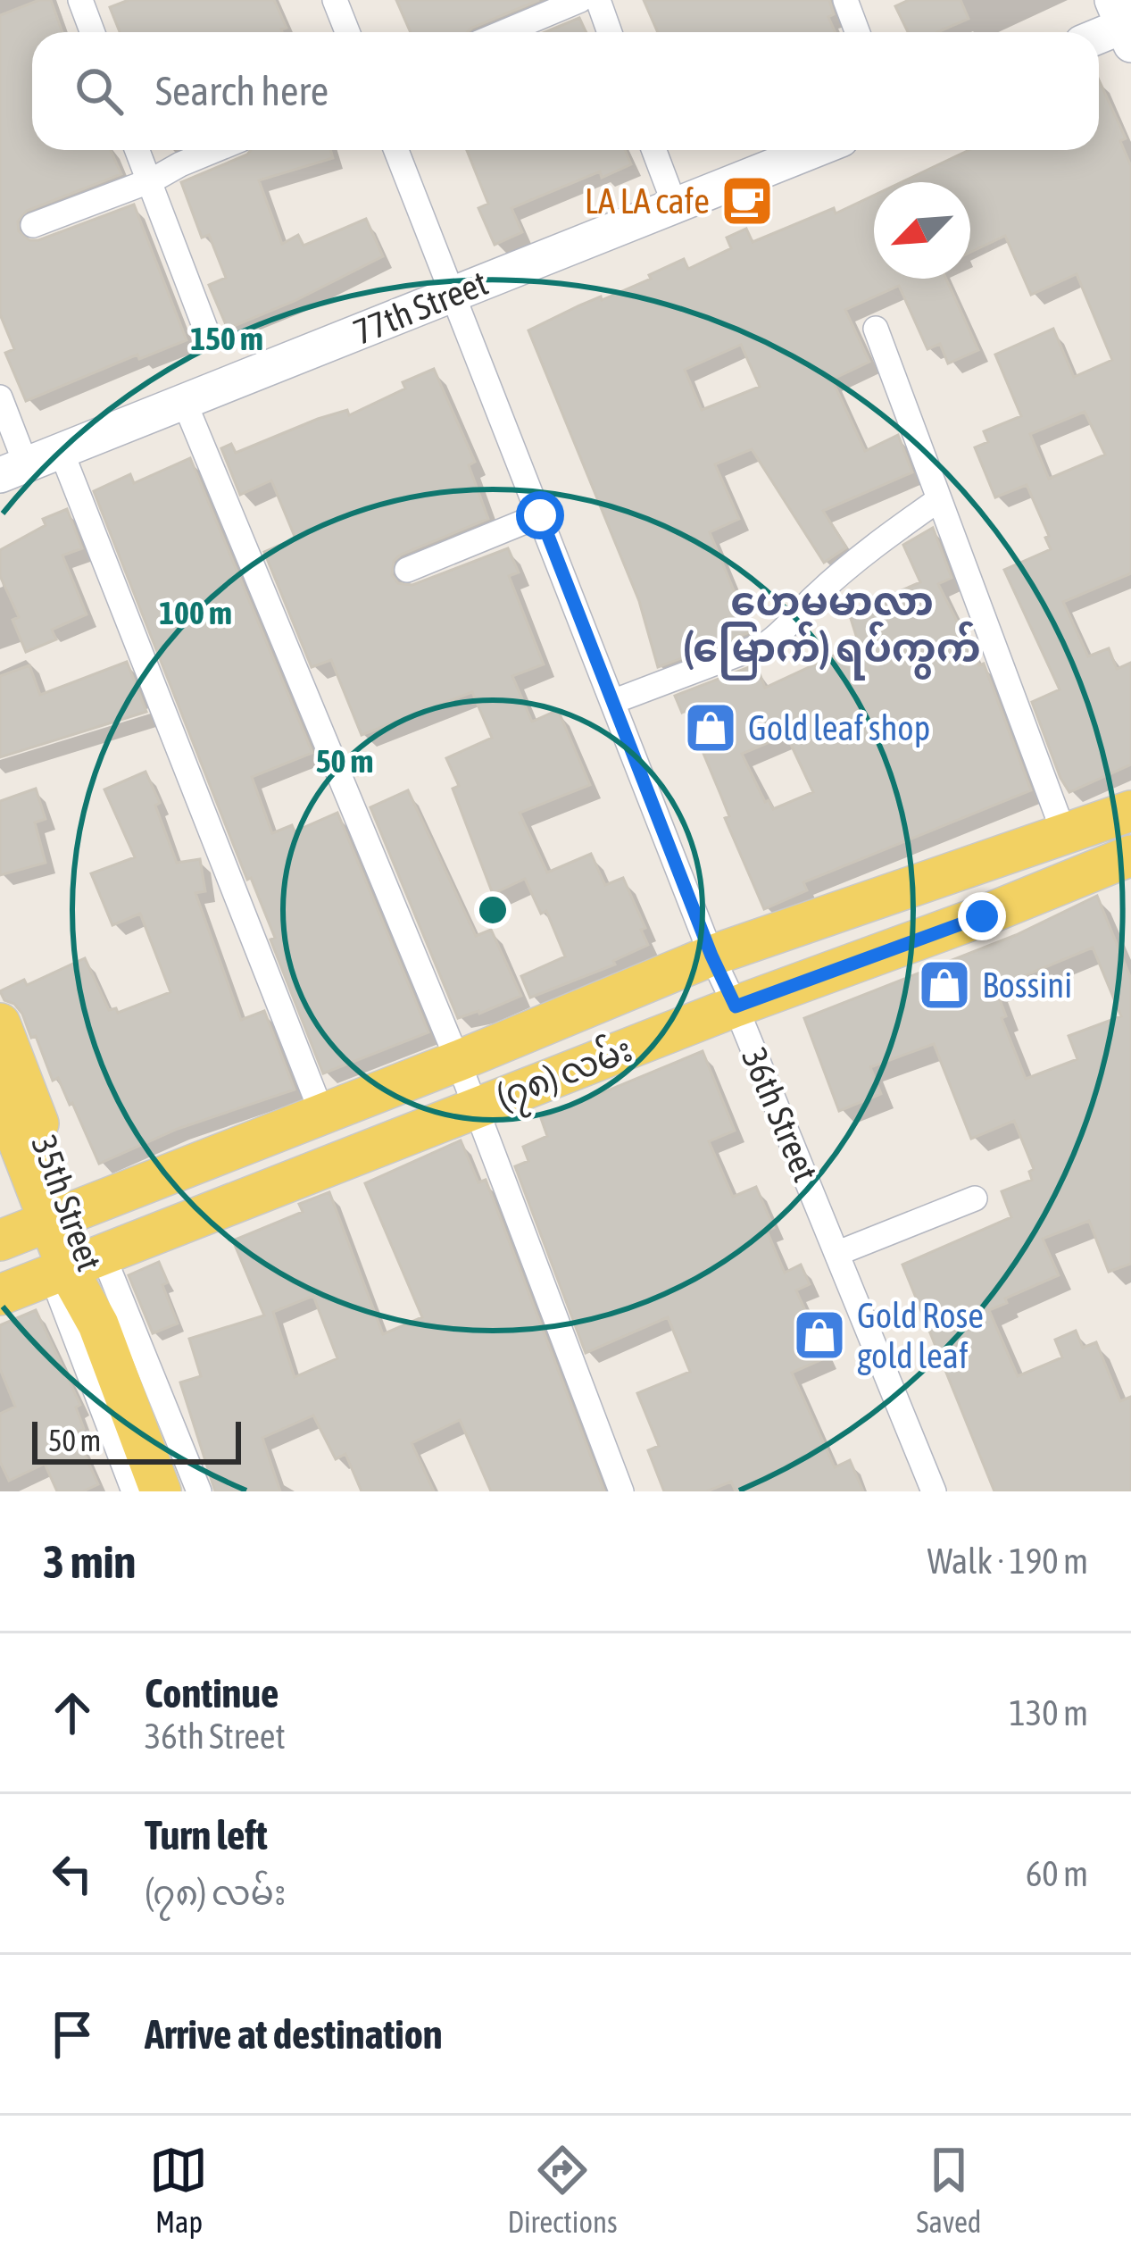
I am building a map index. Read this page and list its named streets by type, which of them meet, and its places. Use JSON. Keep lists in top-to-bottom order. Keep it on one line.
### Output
{"streets":{"main road":["(၇၈) လမ်း","35th Street"],"street":["77th Street","36th Street"]},"crossings":[["77th Street","36th Street"],["(၇၈) လမ်း","36th Street"],["(၇၈) လမ်း","35th Street"]],"districts":["ဟေမမာလာ (မြောက်) ရပ်ကွက်"],"places":{"cafe":["LA LA cafe"],"shop":["Gold leaf shop","Bossini","Gold Rose gold leaf"]},"scale_bar":"50 m","north":"bottom left","page":{"search":"Search here","scale":"50 m","heading":["3 min","Walk · 190 m"],"list":[["Continue","36th Street","130 m"],["Turn left","(၇၈) လမ်း","60 m"],"Arrive at destination"],"nav":["Map","Directions","Saved"]},"rings":["150 m","100 m","50 m"]}
